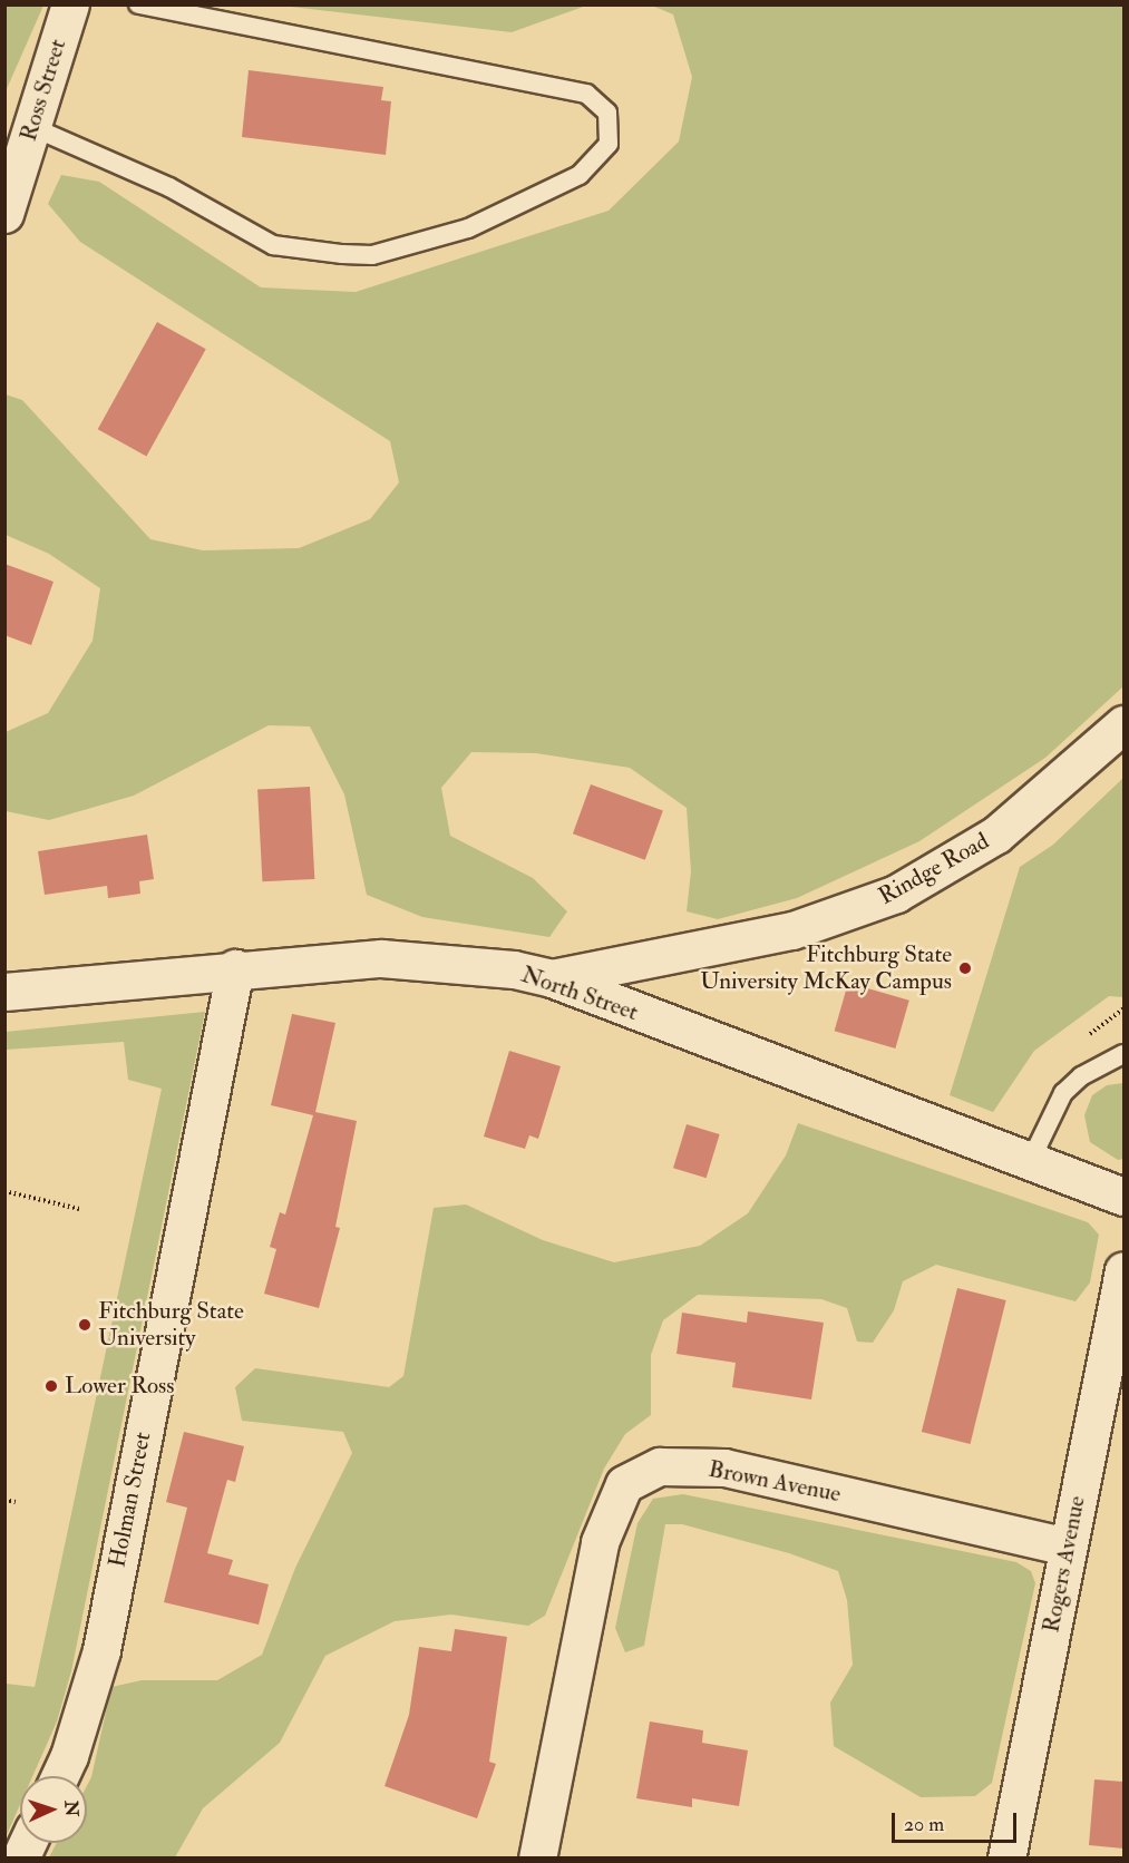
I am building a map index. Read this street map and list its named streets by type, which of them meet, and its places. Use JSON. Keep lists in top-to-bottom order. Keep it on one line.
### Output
{"streets":{"street":["Ross Street","Rindge Road","North Street","Brown Avenue","Holman Street","Rogers Avenue"]},"crossings":[["Rindge Road","North Street"],["North Street","Holman Street"],["Brown Avenue","Rogers Avenue"]],"places":["Fitchburg State University McKay Campus","Fitchburg State University","Lower Ross"],"scale_bar":"20 m","north":"right"}
